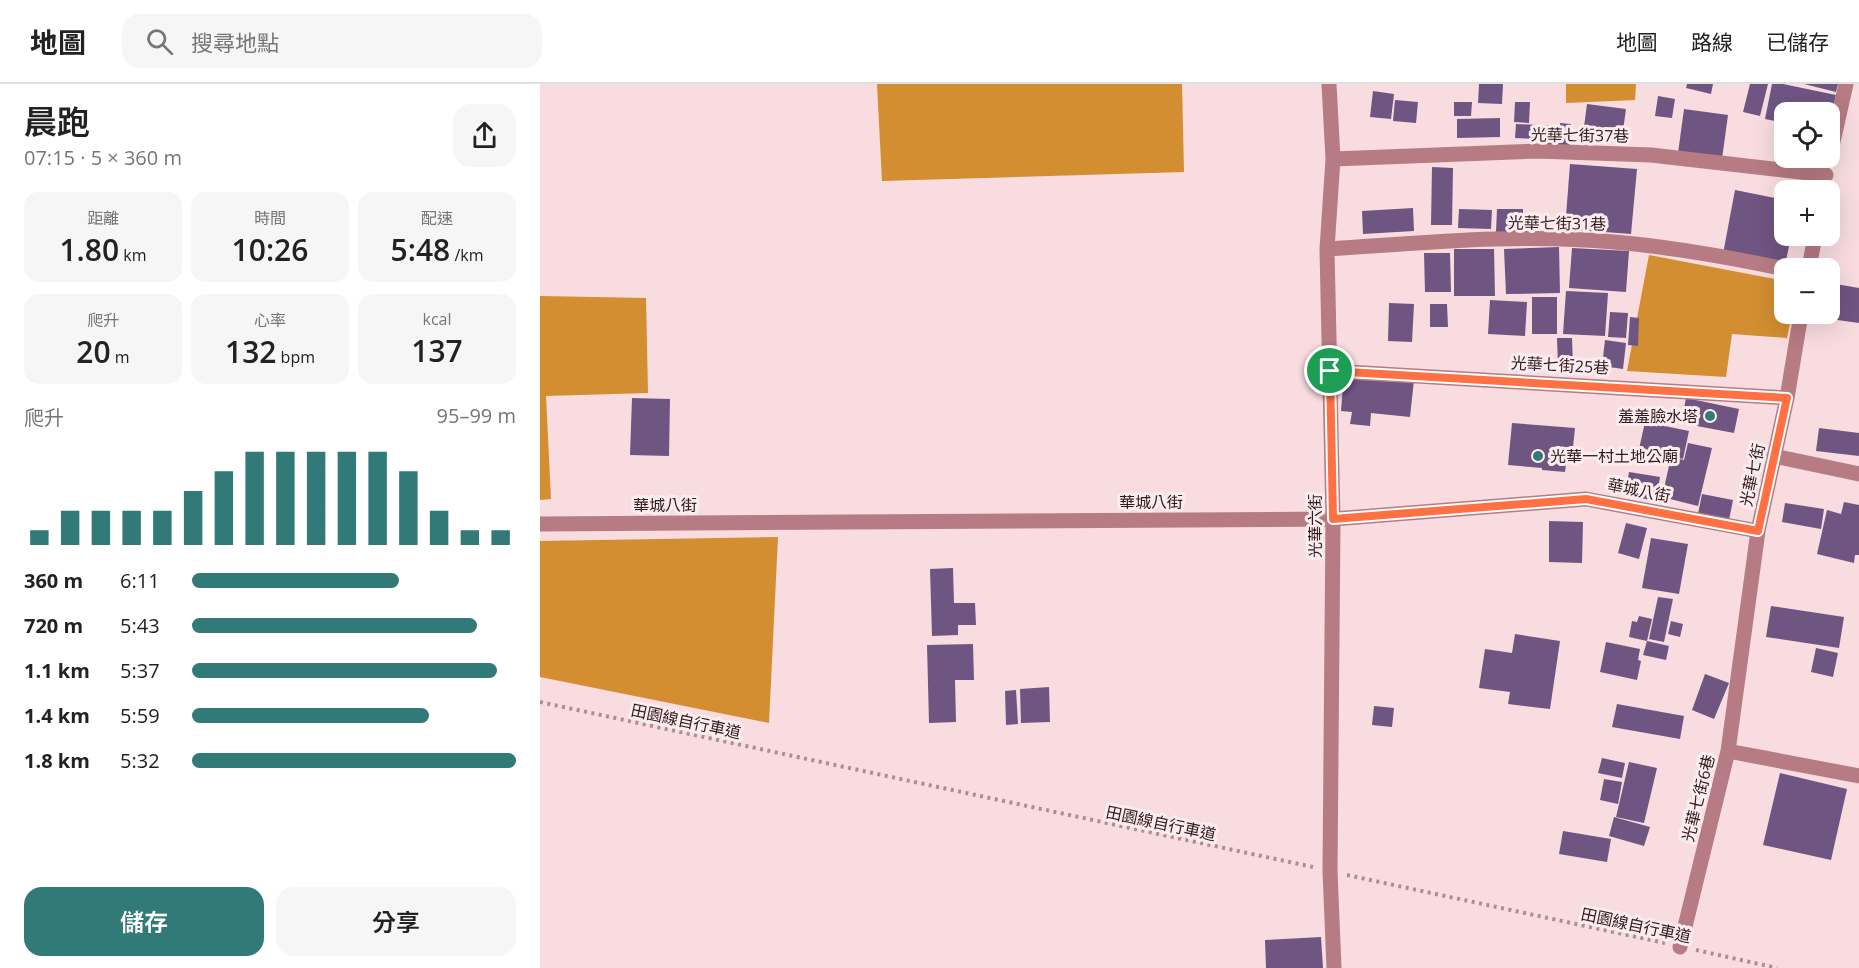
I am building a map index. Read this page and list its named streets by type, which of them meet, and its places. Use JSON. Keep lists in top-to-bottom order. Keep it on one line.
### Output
{"streets":{"street":["光華七街37巷","光華七街31巷","光華七街25巷","光華七街","華城八街","光華六街","光華七街6巷"],"path":["田園線自行車道"]},"crossings":[["光華七街37巷","光華六街"],["光華七街31巷","光華六街"],["光華七街25巷","光華七街"],["光華七街25巷","光華六街"],["光華七街","華城八街"],["光華七街","光華七街6巷"],["華城八街","光華六街"],["光華六街","田園線自行車道"],["田園線自行車道","光華七街6巷"]],"places":["羞羞臉水塔","光華一村土地公廟"],"page":{"header":"地圖","search":"搜尋地點","nav":["地圖","路線","已儲存"],"heading":["晨跑","07:15 · 5 × 360 m"],"map_buttons":["+","−"],"stats":[["距離","1.80 km"],["時間","10:26"],["配速","5:48 /km"],["爬升","20 m"],["心率","132 bpm"],["kcal","137"]],"chart":["爬升","95–99 m"],"list":[{"name":"360 m","note":"6:11"},{"name":"720 m","note":"5:43"},{"name":"1.1 km","note":"5:37"},{"name":"1.4 km","note":"5:59"},{"name":"1.8 km","note":"5:32"}],"buttons":["儲存","分享"]}}
